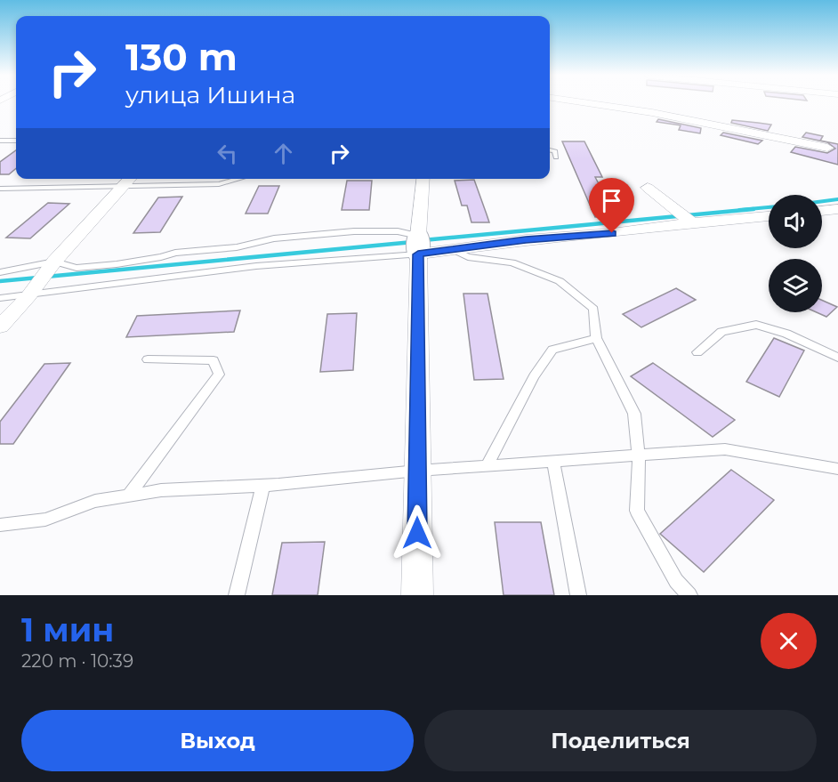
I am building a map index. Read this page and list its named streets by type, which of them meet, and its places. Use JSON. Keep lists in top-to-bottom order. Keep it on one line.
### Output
{"page":{"turn":["130 m","улица Ишина"],"heading":["1 мин","220 m · 10:39"],"buttons":["Выход","Поделиться"]}}
